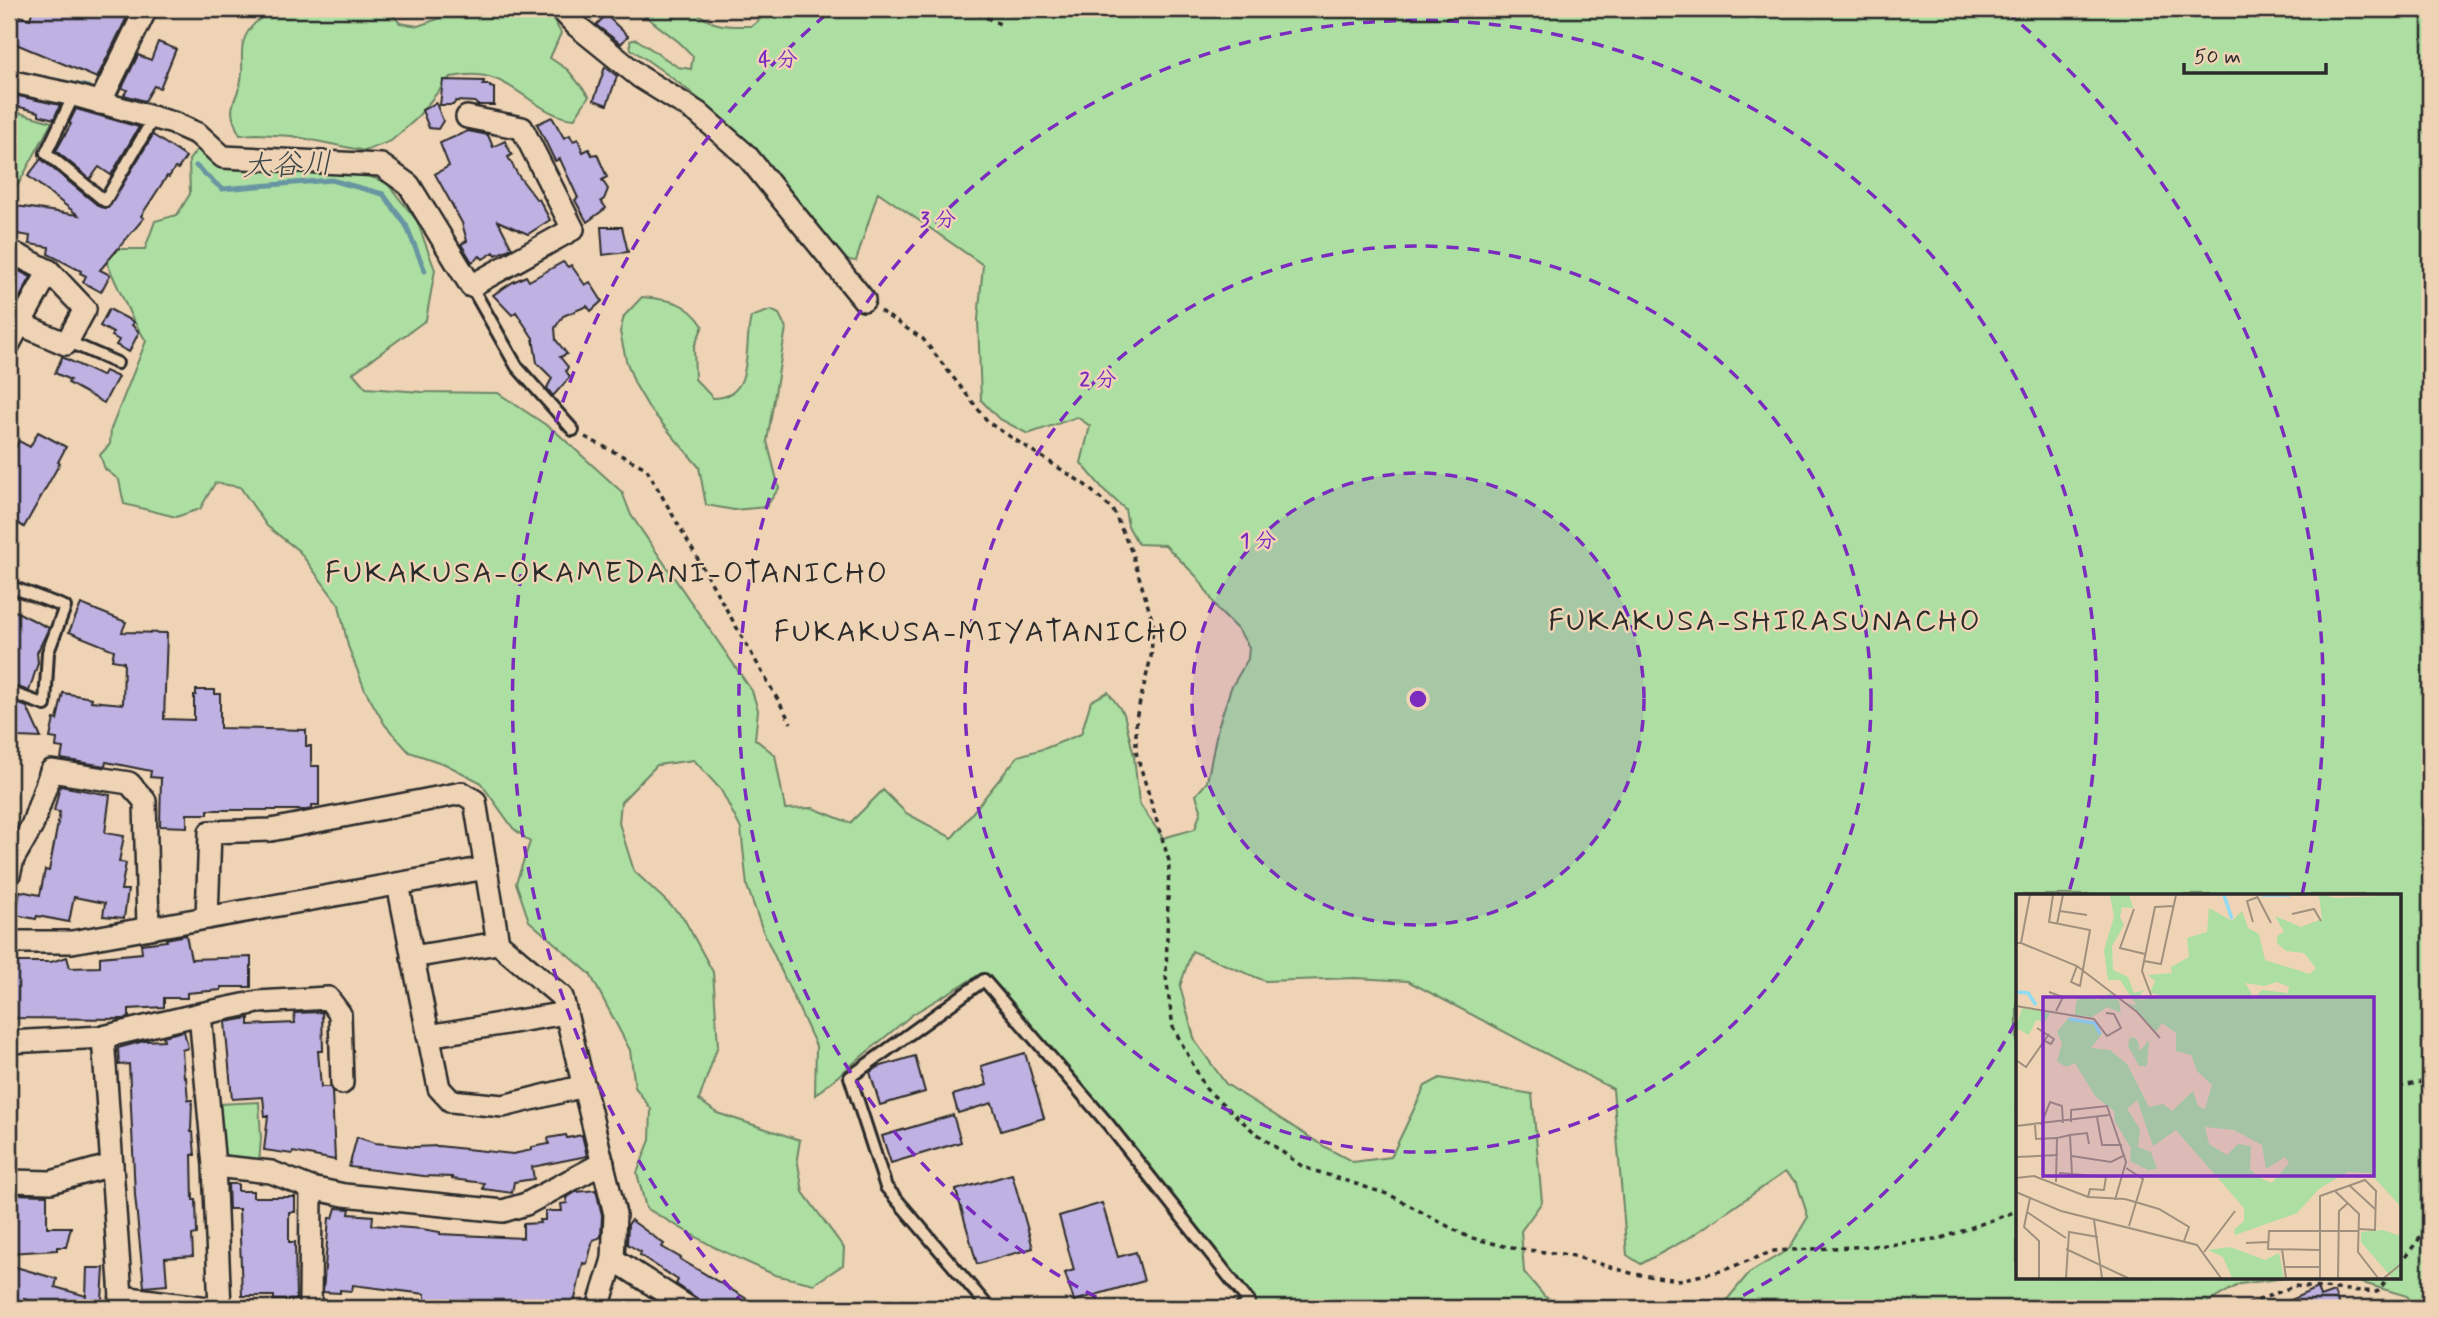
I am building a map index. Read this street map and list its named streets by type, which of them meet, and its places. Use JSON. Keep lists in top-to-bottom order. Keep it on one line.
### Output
{"districts":["FUKAKUSA-OKAMEDANI-OTANICHO","FUKAKUSA-SHIRASUNACHO","FUKAKUSA-MIYATANICHO"],"water":["大谷川"],"scale_bar":"50 m","rings":["4 分","3 分","2 分","1 分"]}
